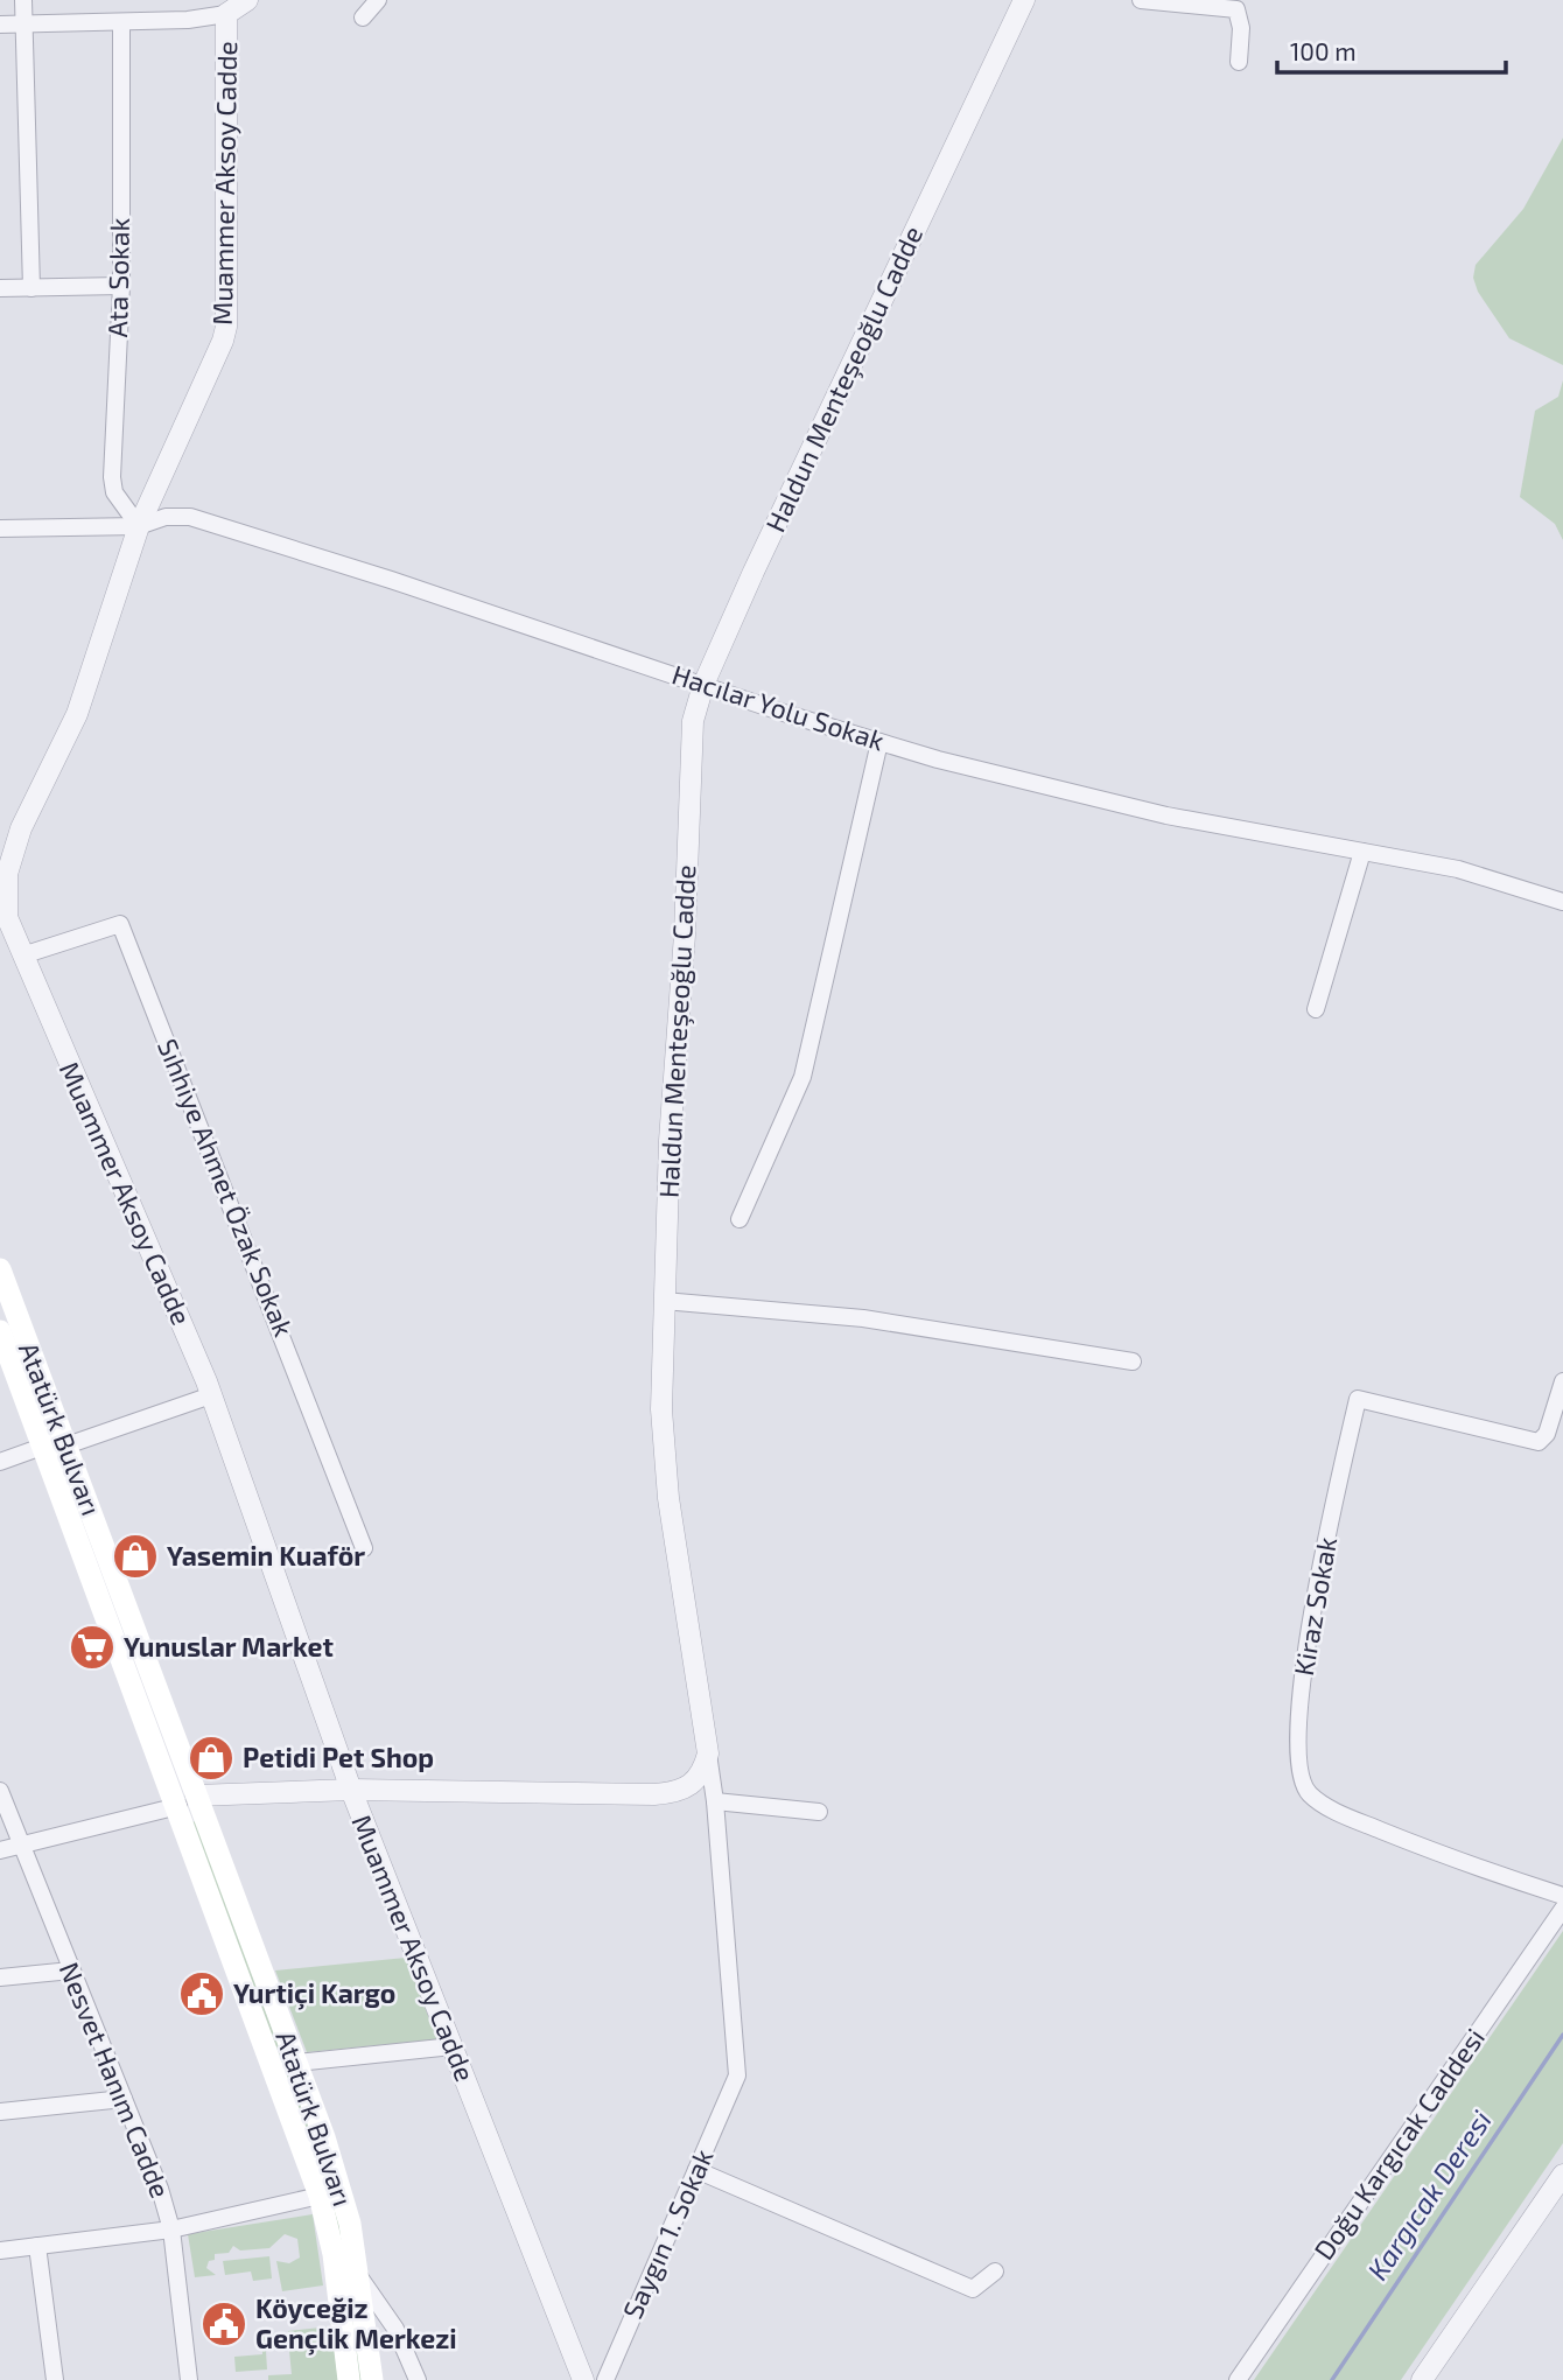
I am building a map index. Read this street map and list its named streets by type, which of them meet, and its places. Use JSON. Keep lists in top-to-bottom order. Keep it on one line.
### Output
{"streets":{"main road":["Atatürk Bulvarı"],"street":["Muammer Aksoy Cadde","Ata Sokak","Haldun Menteşeoğlu Cadde","Hacılar Yolu Sokak","Sıhhiye Ahmet Özak Sokak","Kiraz Sokak","Nesvet Hanım Cadde","Doğu Kargıcak Caddesi","Saygın 1. Sokak"]},"crossings":[["Muammer Aksoy Cadde","Ata Sokak"],["Muammer Aksoy Cadde","Hacılar Yolu Sokak"],["Muammer Aksoy Cadde","Sıhhiye Ahmet Özak Sokak"],["Ata Sokak","Hacılar Yolu Sokak"],["Haldun Menteşeoğlu Cadde","Hacılar Yolu Sokak"],["Haldun Menteşeoğlu Cadde","Saygın 1. Sokak"]],"water":["Kargıcak Deresi"],"places":{"shop":["Yasemin Kuaför","Petidi Pet Shop"],"supermarket":["Yunuslar Market"],"public building":["Yurtiçi Kargo","Köyceğiz Gençlik Merkezi"]},"scale_bar":"100 m"}
